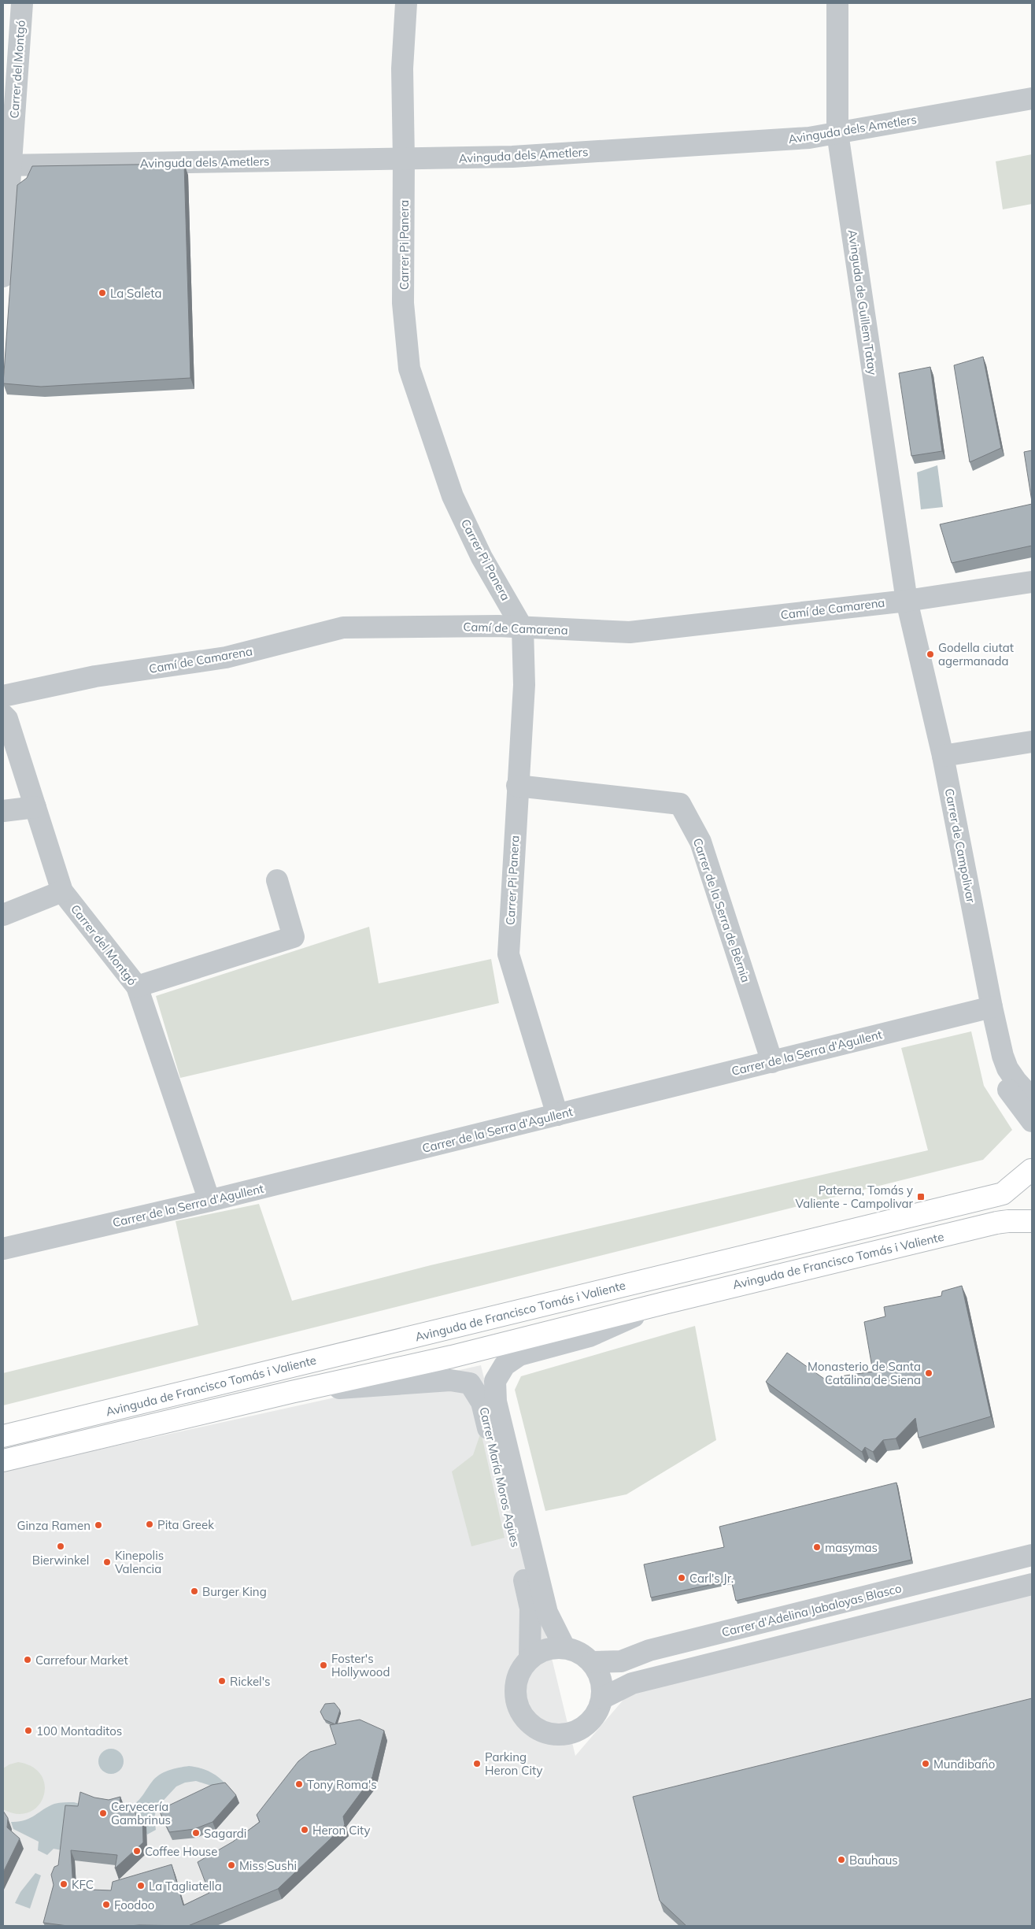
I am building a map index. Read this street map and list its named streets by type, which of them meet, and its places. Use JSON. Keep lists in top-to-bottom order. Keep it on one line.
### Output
{"streets":{"main road":["Avinguda de Francisco Tomás i Valiente"],"street":["Carrer del Montgó","Avinguda dels Ametlers","Carrer Pi Panera","Avinguda de Guillem Tatay","Camí de Camarena","Carrer de Campolivar","Carrer de la Serra de Bèrnia","Carrer de la Serra d'Agullent","Carrer María Moros Agües","Carrer d'Adelina Jabaloyas Blasco"]},"crossings":[["Carrer del Montgó","Avinguda dels Ametlers"],["Carrer del Montgó","Carrer de la Serra d'Agullent"],["Avinguda dels Ametlers","Carrer Pi Panera"],["Avinguda dels Ametlers","Avinguda de Guillem Tatay"],["Carrer Pi Panera","Camí de Camarena"],["Carrer Pi Panera","Carrer de la Serra de Bèrnia"],["Carrer Pi Panera","Carrer de la Serra d'Agullent"],["Avinguda de Guillem Tatay","Camí de Camarena"],["Avinguda de Guillem Tatay","Carrer de Campolivar"],["Carrer de Campolivar","Carrer de la Serra d'Agullent"],["Carrer de la Serra de Bèrnia","Carrer de la Serra d'Agullent"],["Avinguda de Francisco Tomás i Valiente","Carrer María Moros Agües"],["Carrer María Moros Agües","Carrer d'Adelina Jabaloyas Blasco"]],"places":{"other":["La Saleta","Godella ciutat agermanada","Monasterio de Santa Catalina de Siena","Pita Greek","Ginza Ramen","Bierwinkel","masymas","Kinepolis Valencia","Carl's Jr.","Burger King","Carrefour Market","Foster's Hollywood","Rickel's","100 Montaditos","Parking Heron City","Mundibaño","Tony Roma's","Cervecería Gambrinus","Heron City","Sagardi","Coffee House","Bauhaus","Miss Sushi","KFC","La Tagliatella","Foodoo"],"transit":["Paterna, Tomás y Valiente - Campolivar"]}}
